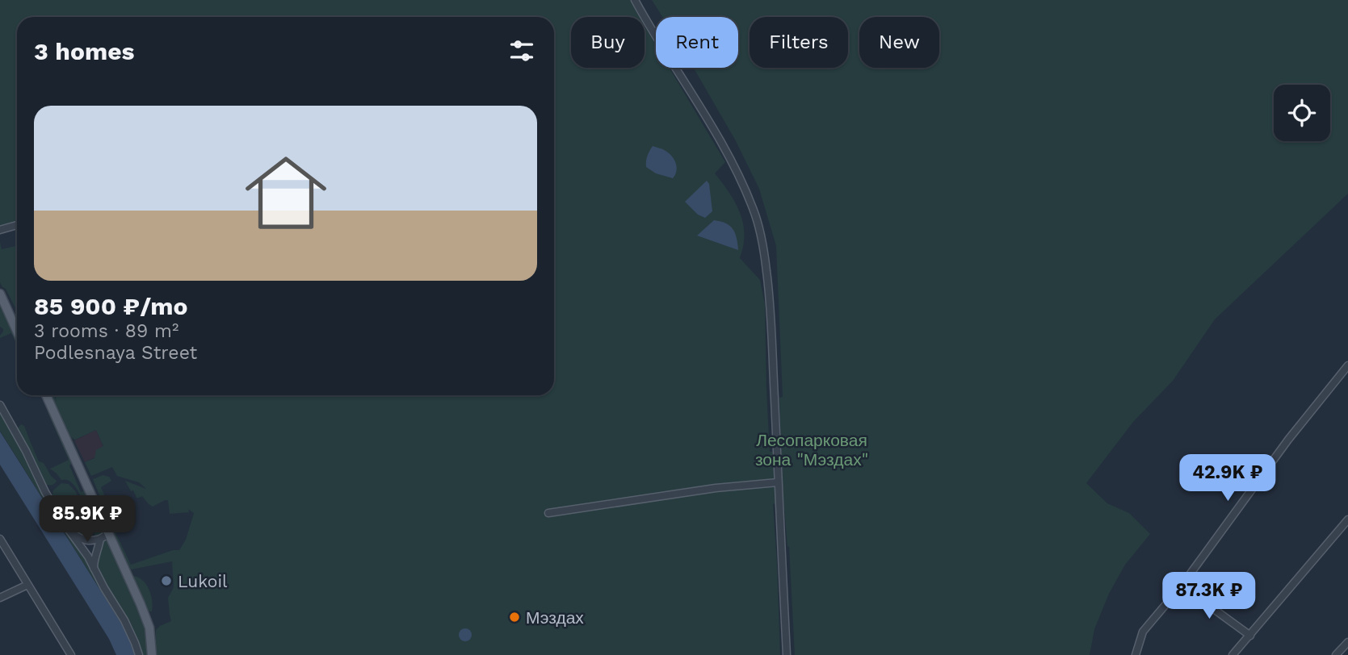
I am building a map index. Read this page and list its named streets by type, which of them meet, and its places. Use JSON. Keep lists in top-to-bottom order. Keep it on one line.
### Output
{"parks":["Лесопарковая зона \"Мэздах\""],"places":["Lukoil","Мэздах"],"page":{"chip":["Buy","Rent","Filters","New"],"heading":"3 homes","list":[{"name":"85 900 ₽/mo","note":"3 rooms · 89 m² · Podlesnaya Street"}],"price":["42.9K ₽","85.9K ₽","87.3K ₽"]}}
